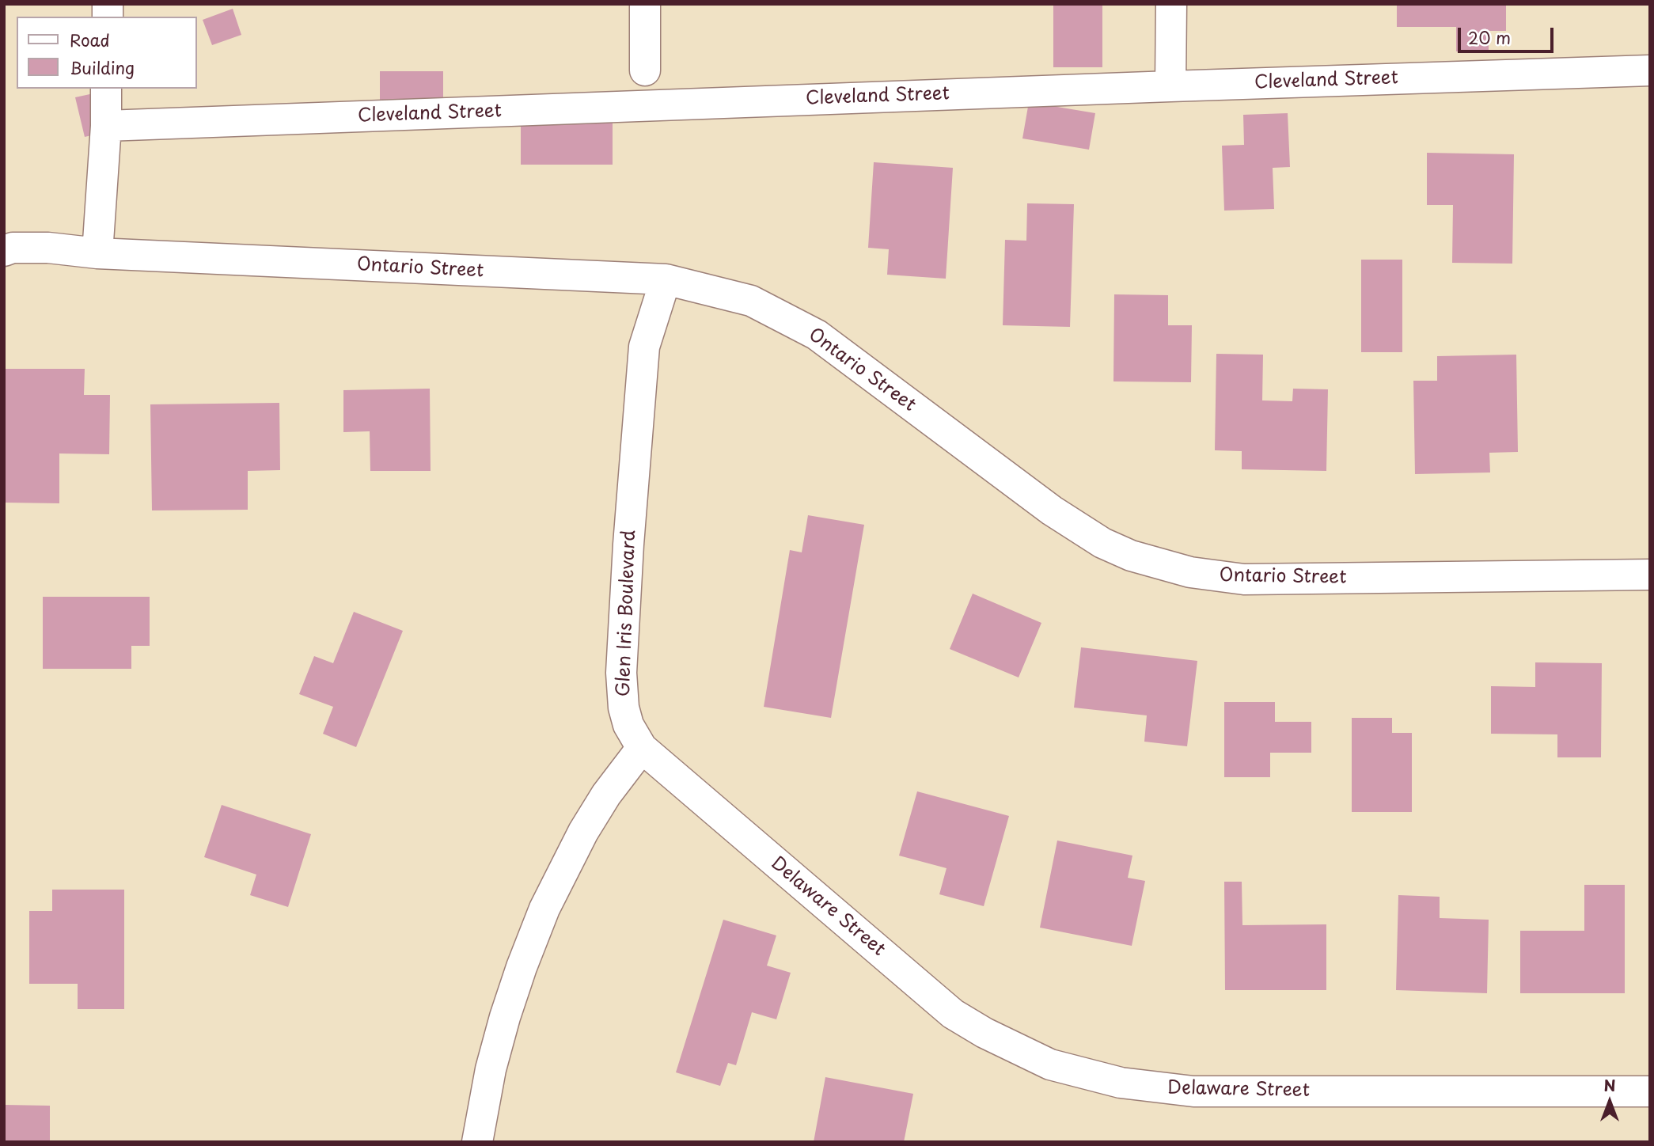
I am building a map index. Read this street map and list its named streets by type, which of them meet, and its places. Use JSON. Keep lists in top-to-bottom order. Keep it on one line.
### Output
{"streets":{"street":["Cleveland Street","Ontario Street","Glen Iris Boulevard","Delaware Street"]},"crossings":[["Ontario Street","Glen Iris Boulevard"],["Glen Iris Boulevard","Delaware Street"]],"legend":["Road","Building"],"scale_bar":"20 m","north":"top"}
